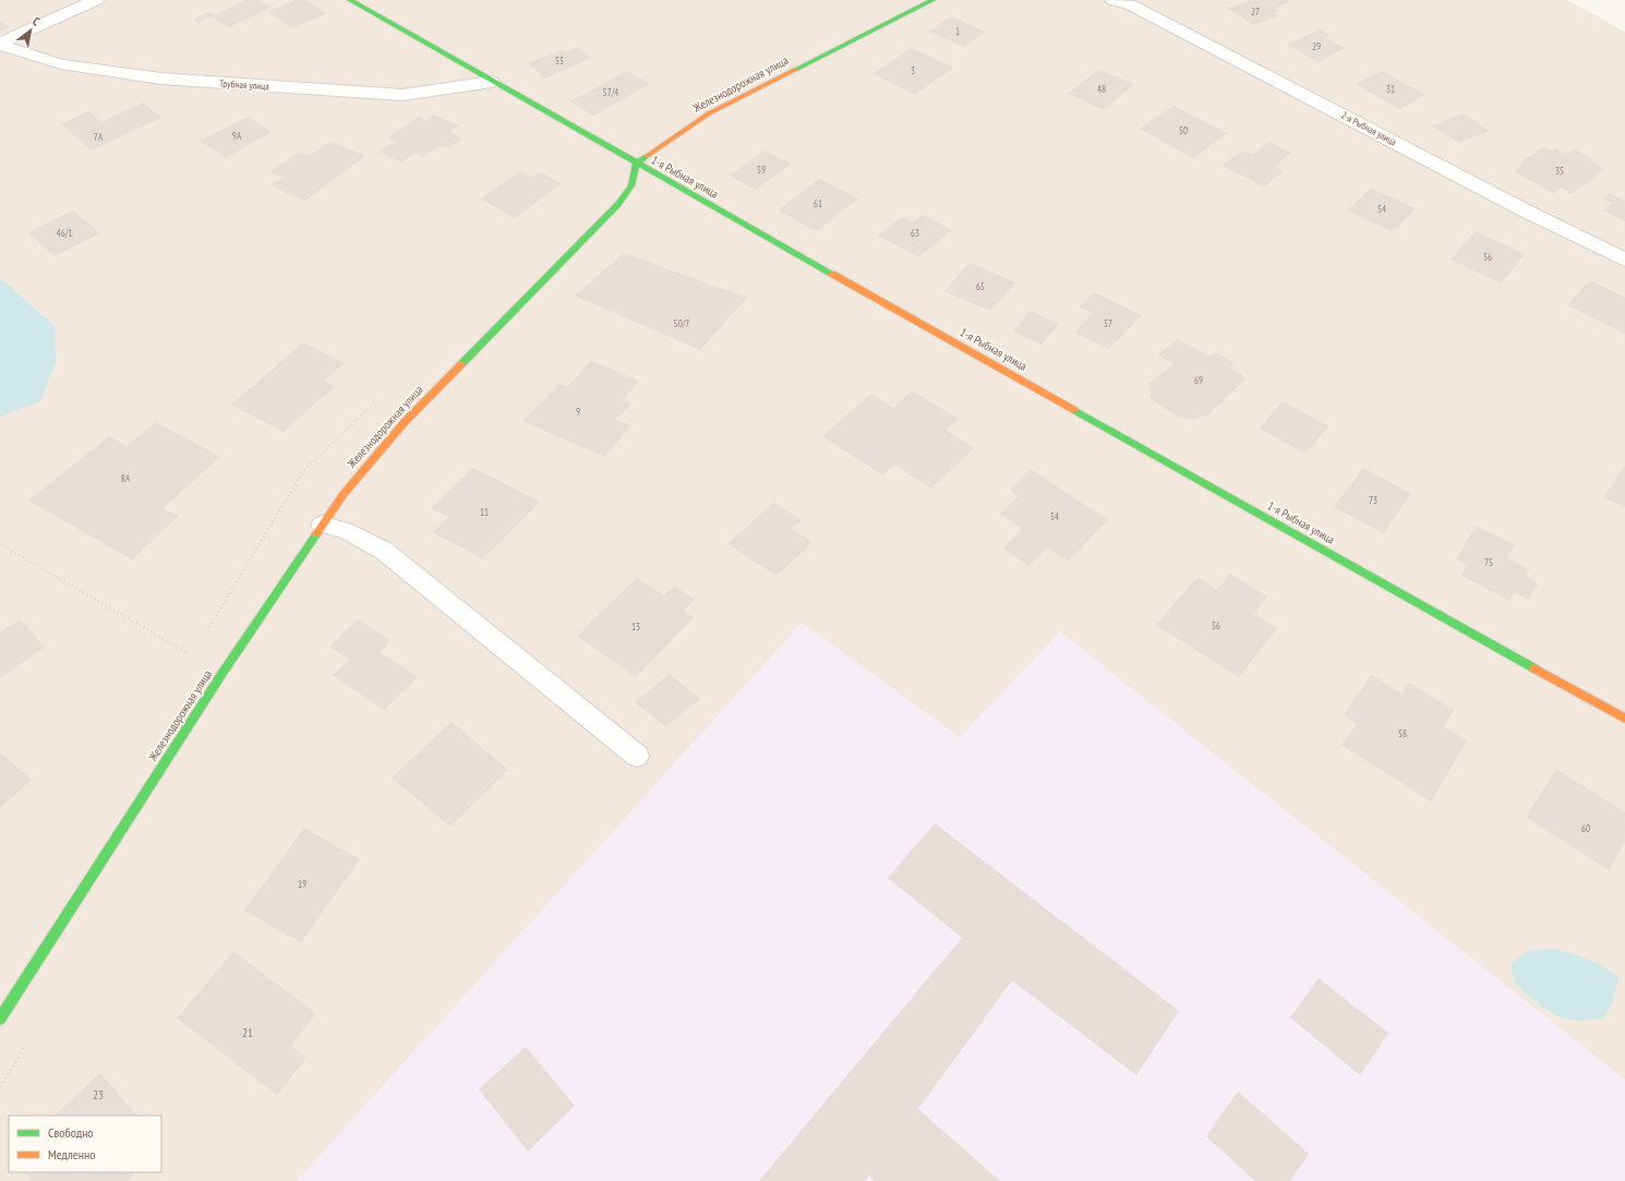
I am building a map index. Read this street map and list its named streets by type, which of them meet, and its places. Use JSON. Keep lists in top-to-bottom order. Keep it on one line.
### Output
{"streets":{"street":["Железнодорожная улица","Трубная улица","2-я Рыбная улица","1-я Рыбная улица"]},"crossings":[["Железнодорожная улица","1-я Рыбная улица"],["Трубная улица","1-я Рыбная улица"]],"house_numbers":["27","1","29","55","3","48","31","57/4","50","9А","7А","59","35","61","54","46/1","63","56","65","50/7","57","69","9","8А","73","11","54","75","56","13","58","60","19","21","23"],"legend":["Свободно","Медленно"],"north":"top right"}
